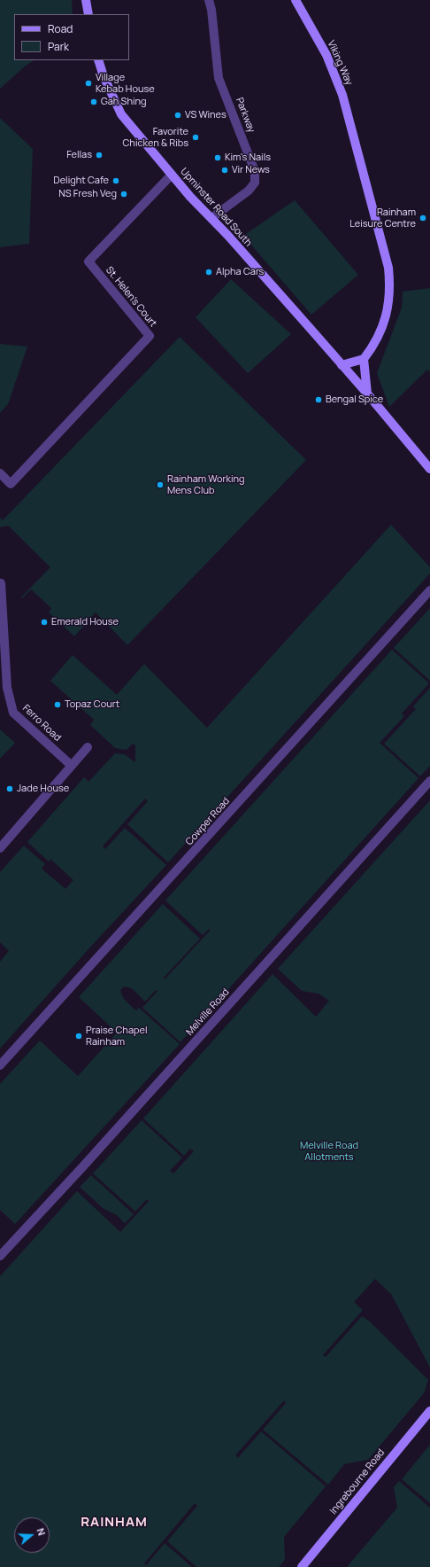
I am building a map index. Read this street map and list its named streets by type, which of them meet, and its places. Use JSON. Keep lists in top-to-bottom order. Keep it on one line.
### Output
{"streets":{"street":["Viking Way","Parkway","Upminster Road South","St. Helen's Court","Ferro Road","Cowper Road","Melville Road","Ingrebourne Road"]},"crossings":[["Parkway","Upminster Road South"],["Upminster Road South","St. Helen's Court"]],"districts":["RAINHAM"],"parks":["Melville Road Allotments"],"places":["Village Kebab House","Gah Shing","VS Wines","Favorite Chicken & Ribs","Fellas","Kim's Nails","Vir News","Delight Cafe","NS Fresh Veg","Rainham Leisure Centre","Alpha Cars","Bengal Spice","Rainham Working Mens Club","Emerald House","Topaz Court","Jade House","Praise Chapel Rainham"],"legend":["Road","Park"],"north":"right"}
